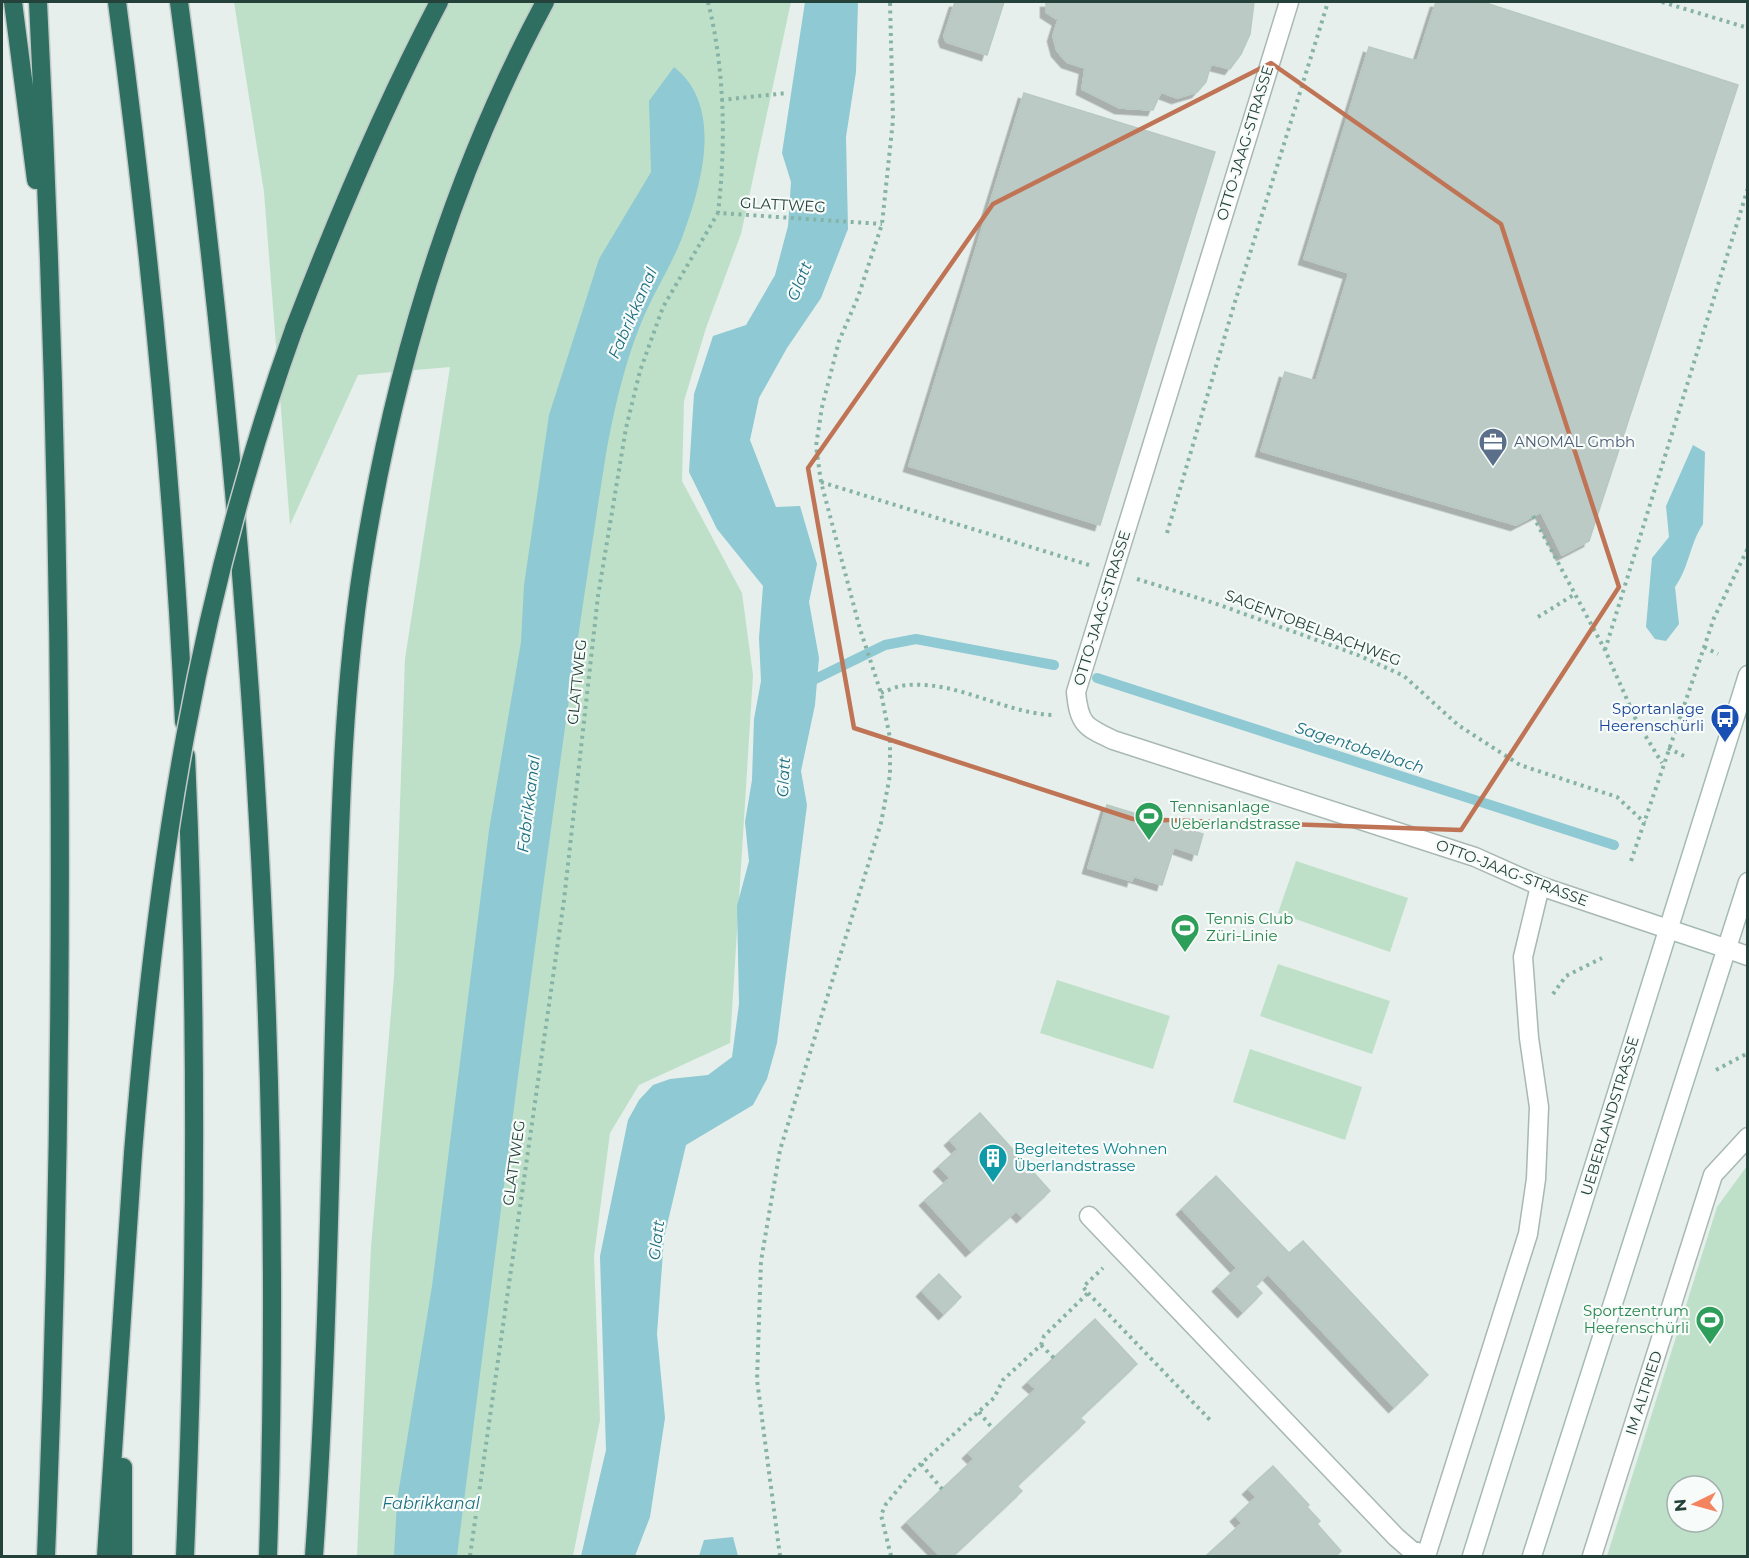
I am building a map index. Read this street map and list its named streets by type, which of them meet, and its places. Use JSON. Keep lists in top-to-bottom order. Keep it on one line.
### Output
{"streets":{"main road":["OTTO-JAAG-STRASSE","UEBERLANDSTRASSE","IM ALTRIED"],"path":["GLATTWEG","SAGENTOBELBACHWEG"]},"crossings":[["OTTO-JAAG-STRASSE","SAGENTOBELBACHWEG"],["OTTO-JAAG-STRASSE","UEBERLANDSTRASSE"]],"water":["Glatt","Fabrikkanal","Sagentobelbach"],"places":{"office":["ANOMAL Gmbh"],"bus stop":["Sportanlage Heerenschürli"],"sports":["Tennisanlage Ueberlandstrasse","Tennis Club Züri-Linie","Sportzentrum Heerenschürli"],"building":["Begleitetes Wohnen Überlandstrasse"]},"north":"left"}
